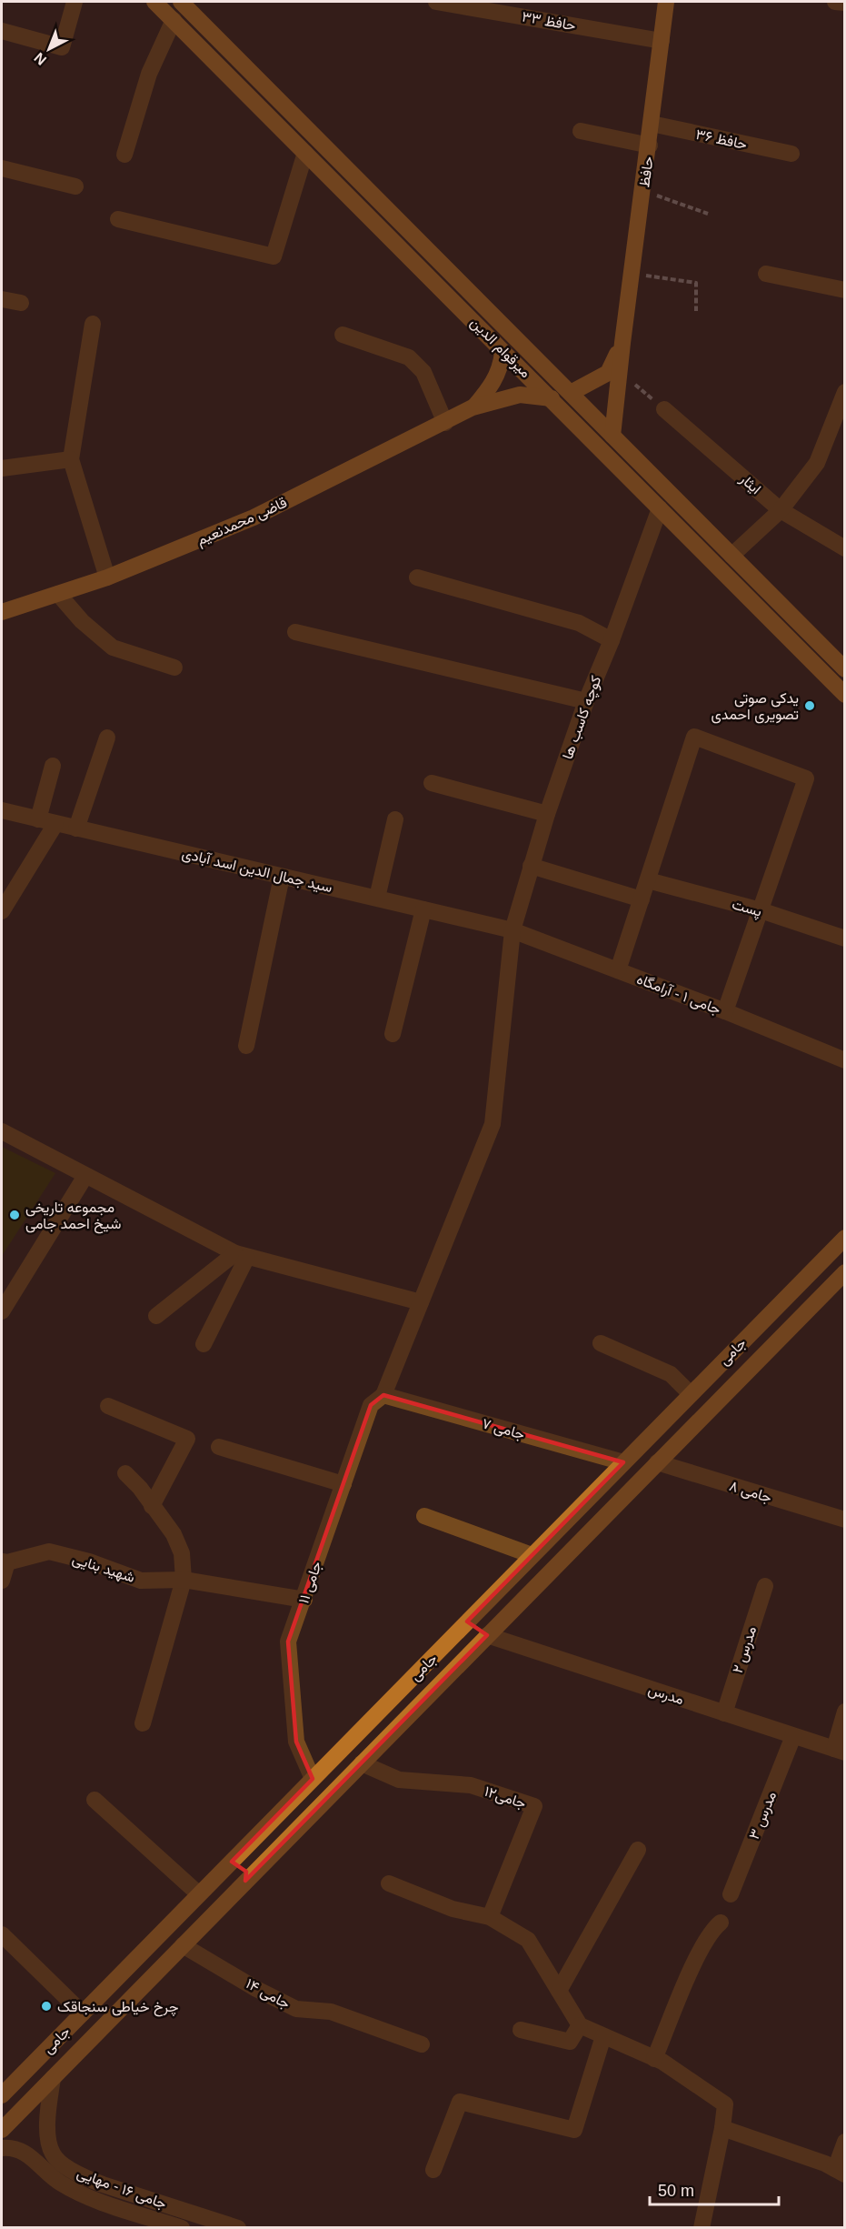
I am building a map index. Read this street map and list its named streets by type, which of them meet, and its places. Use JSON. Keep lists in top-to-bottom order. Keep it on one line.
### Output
{"streets":{"main road":["حافظ","میرقوام الدین","قاضی محمدنعیم","جامی"],"street":["حافظ ۳۳","حافظ ۳۶","ایثار","کوچه کاسب ها","سید جمال الدین اسد آبادی","پست","جامی ۱ - آرامگاه","جامی ۷","جامی ۸","شهید بنایی","جامی ۱۱","مدرس ۲","مدرس","جامی۱۲","مدرس ۳","جامی ۱۴","جامی ۱۶ - مهایی"]},"crossings":[["حافظ ۳۳","حافظ"],["حافظ ۳۶","حافظ"],["میرقوام الدین","قاضی محمدنعیم"],["میرقوام الدین","کوچه کاسب ها"],["کوچه کاسب ها","سید جمال الدین اسد آبادی"],["کوچه کاسب ها","جامی ۱ - آرامگاه"],["کوچه کاسب ها","جامی ۱۱"],["سید جمال الدین اسد آبادی","جامی ۱ - آرامگاه"],["جامی","جامی ۷"],["جامی","جامی ۸"],["جامی","جامی ۱۱"],["جامی","مدرس"],["جامی","جامی۱۲"],["جامی","جامی ۱۴"],["جامی","جامی ۱۶ - مهایی"],["جامی ۷","جامی ۱۱"],["شهید بنایی","جامی ۱۱"],["مدرس ۲","مدرس"],["مدرس","مدرس ۳"]],"places":["یدکی صوتی تصویری احمدی","مجموعه تاریخی شیخ احمد جامی","چرخ خیاطی سنجاقک"],"scale_bar":"50 m","north":"bottom left"}
